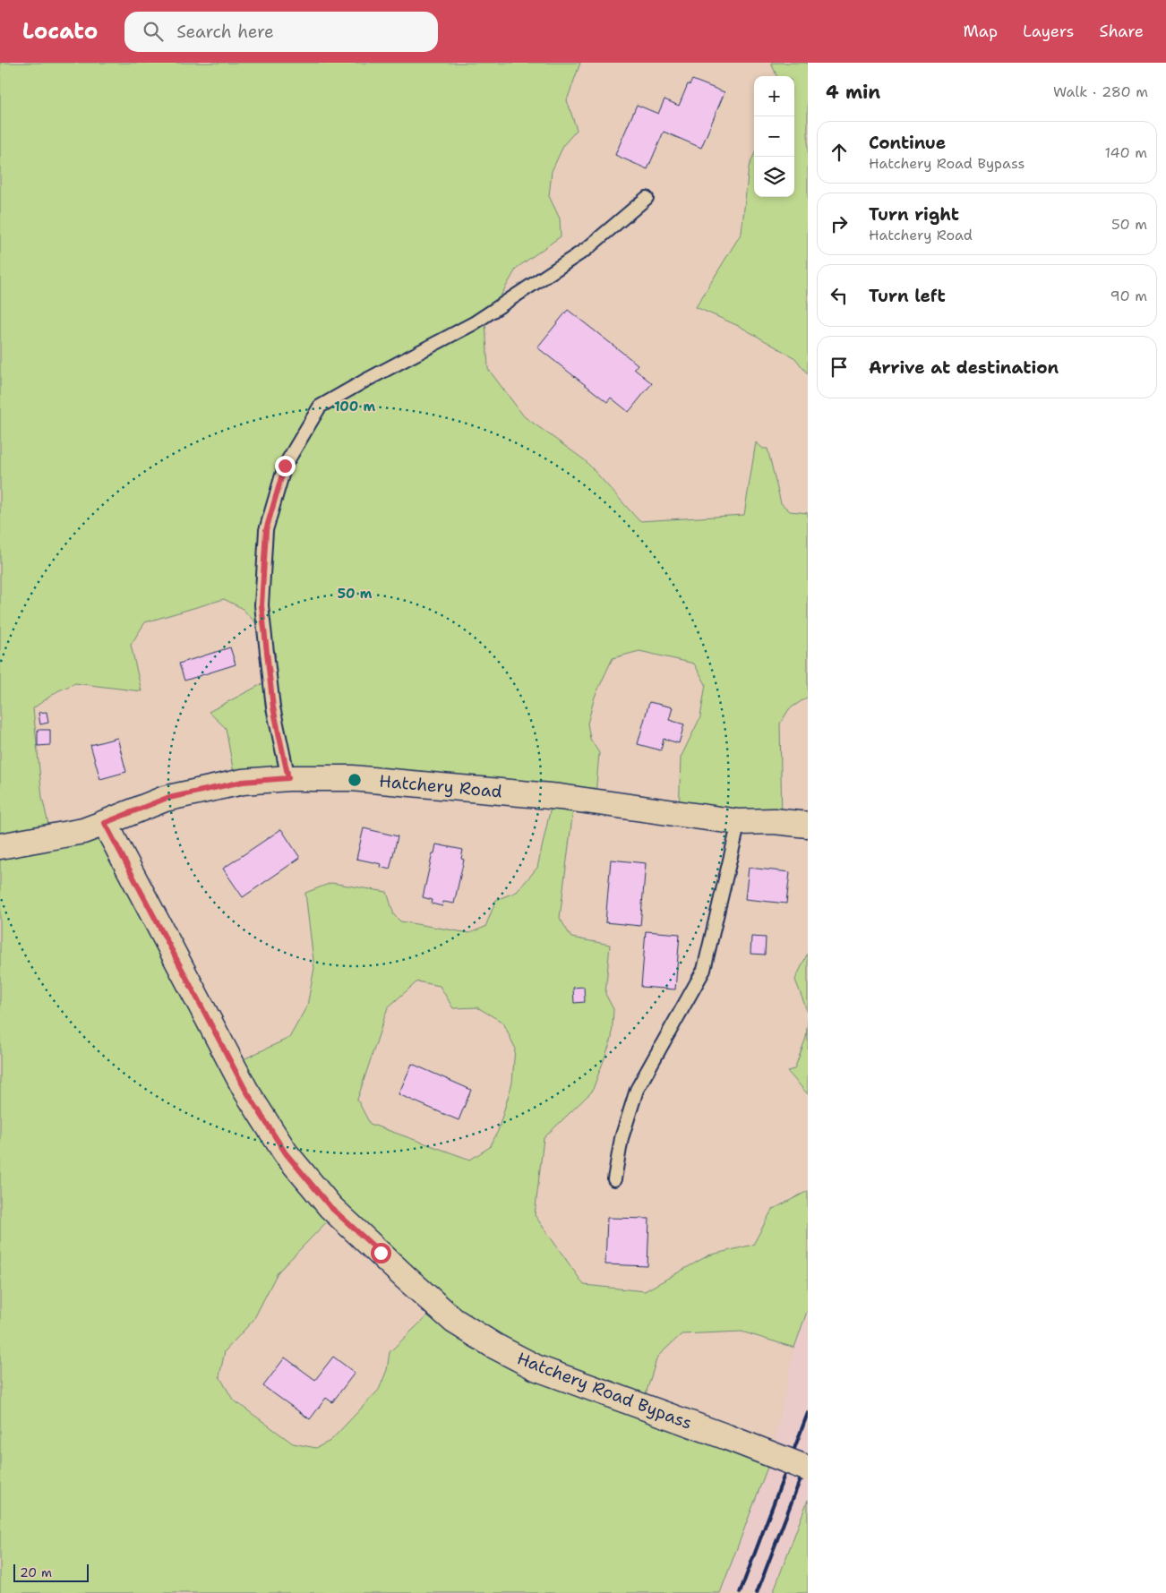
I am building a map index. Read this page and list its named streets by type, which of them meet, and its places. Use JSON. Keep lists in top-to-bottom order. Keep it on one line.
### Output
{"streets":{"street":["Hatchery Road","Hatchery Road Bypass"]},"crossings":[["Hatchery Road","Hatchery Road Bypass"]],"scale_bar":"20 m","page":{"header":"Locato","search":"Search here","nav":["Map","Layers","Share"],"heading":["4 min","Walk · 280 m"],"map_buttons":["+","−"],"list":[["Continue","Hatchery Road Bypass","140 m"],["Turn right","Hatchery Road","50 m"],["Turn left","90 m"],"Arrive at destination"],"scale":"20 m"},"rings":["100 m","50 m"]}
